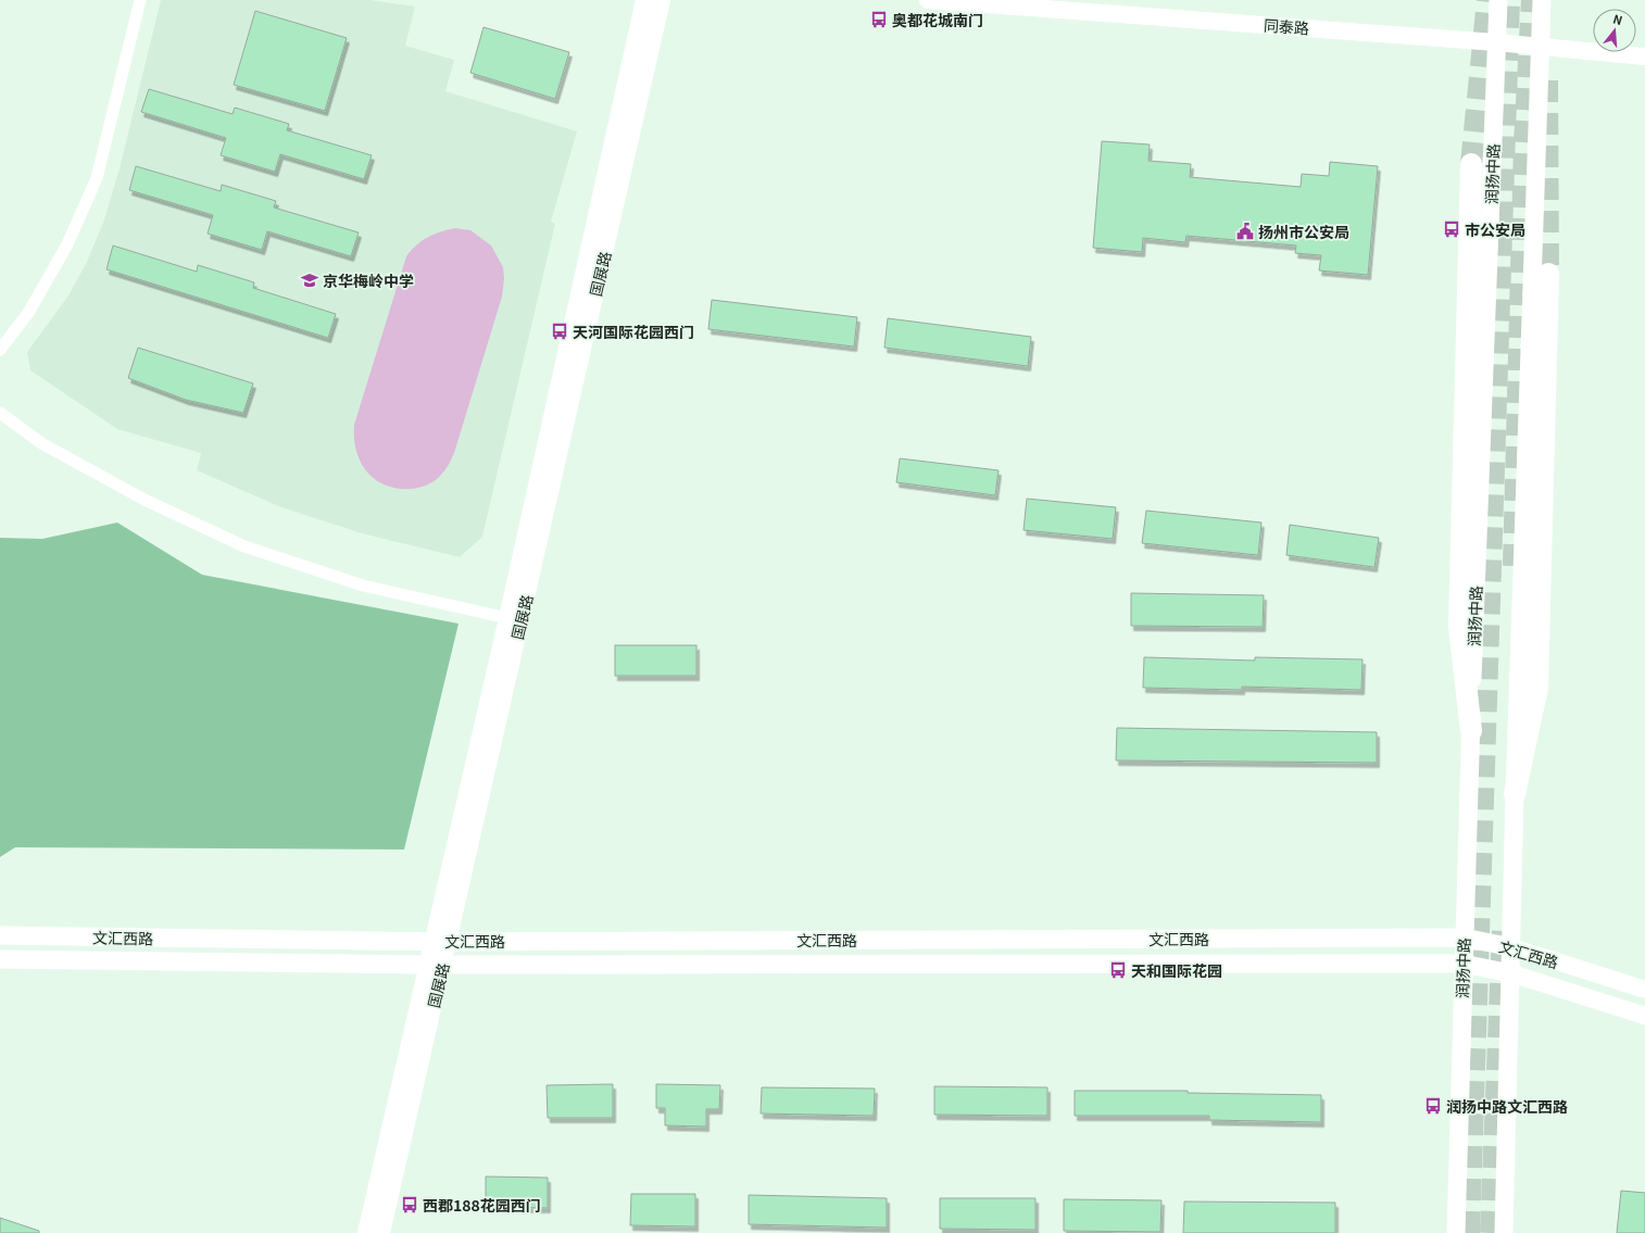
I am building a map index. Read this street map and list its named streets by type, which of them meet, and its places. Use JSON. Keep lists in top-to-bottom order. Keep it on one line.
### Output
{"streets":{"main road":["润扬中路","文汇西路"],"street":["同泰路","国展路"]},"crossings":[["同泰路","润扬中路"],["润扬中路","文汇西路"],["国展路","文汇西路"]],"places":{"bus stop":["奥都花城南门","市公安局","天河国际花园西门","天和国际花园","润扬中路文汇西路","西郡188花园西门"],"public building":["扬州市公安局"],"school or university":["京华梅岭中学"]},"north":"top"}
